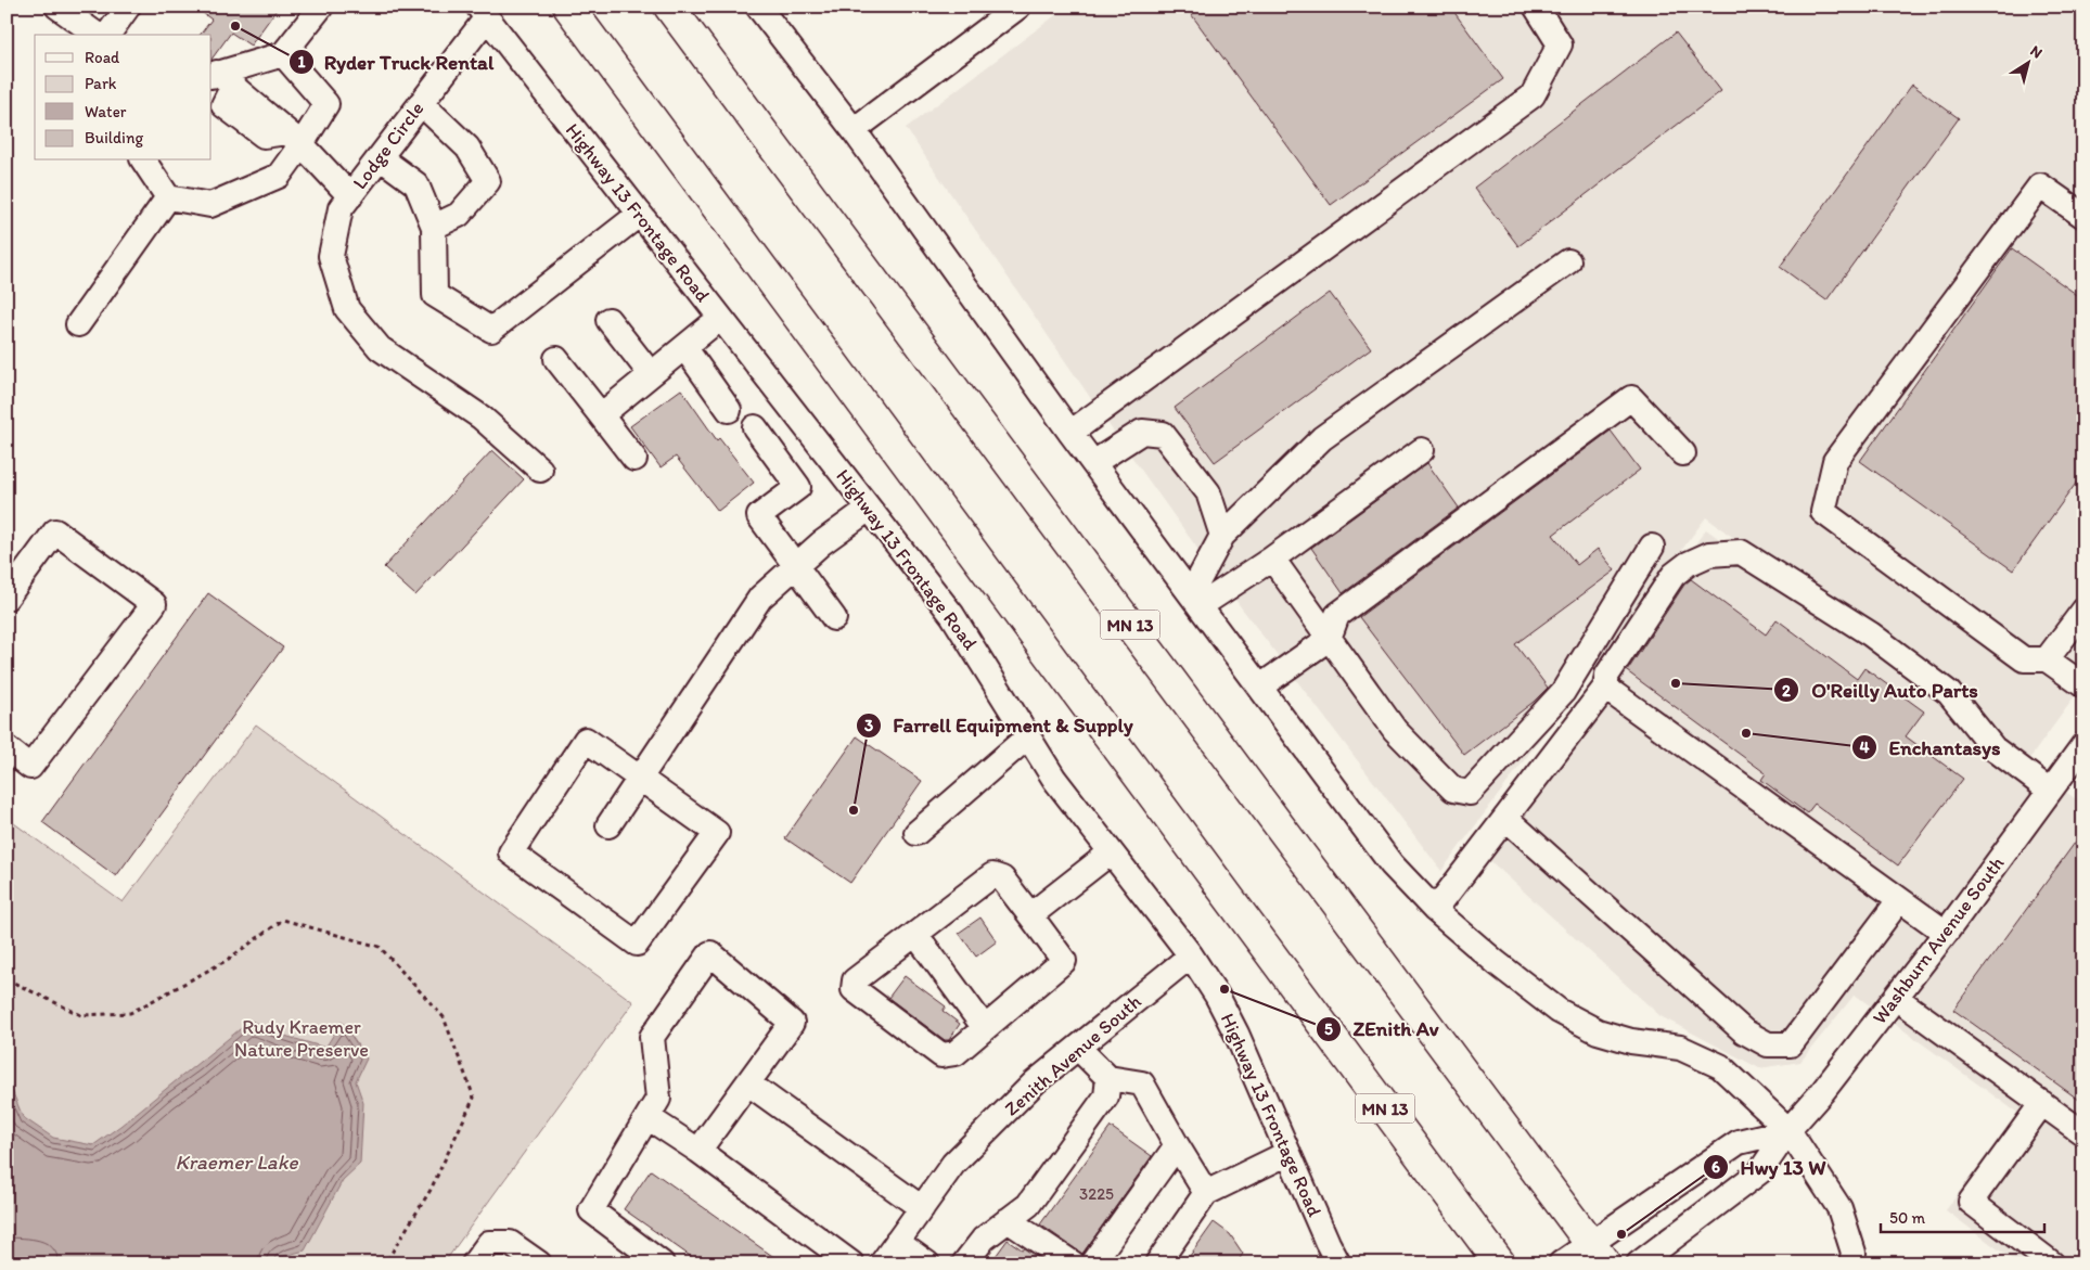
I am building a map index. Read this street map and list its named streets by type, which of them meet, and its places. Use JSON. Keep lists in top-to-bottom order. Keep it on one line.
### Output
{"streets":{"highway":["MN 13"],"street":["Lodge Circle","Highway 13 Frontage Road","Washburn Avenue South","Zenith Avenue South"]},"crossings":[["Lodge Circle","Highway 13 Frontage Road"],["Highway 13 Frontage Road","Zenith Avenue South"]],"water":["Kraemer Lake"],"parks":["Rudy Kraemer Nature Preserve"],"places":["Ryder Truck Rental","O'Reilly Auto Parts","Enchantasys","Farrell Equipment & Supply","ZEnith Av","Hwy 13 W"],"house_numbers":["3225"],"legend":["Road","Park","Water","Building"],"scale_bar":"50 m","north":"top right"}
